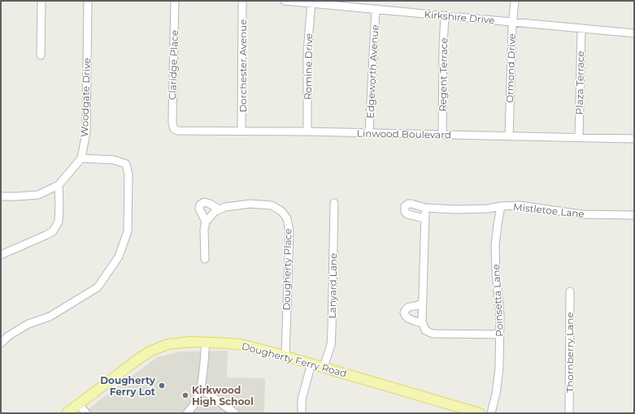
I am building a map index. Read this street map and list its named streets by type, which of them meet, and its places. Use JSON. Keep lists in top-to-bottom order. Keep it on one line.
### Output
{"streets":{"main road":["Dougherty Ferry Road"],"street":["Kirkshire Drive","Claridge Place","Dorchester Avenue","Romine Drive","Ormond Drive","Edgeworth Avenue","Regent Terrace","Plaza Terrace","Woodgate Drive","Linwood Boulevard","Mistletoe Lane","Dougherty Place","Lanyard Lane","Poinsetta Lane","Thornberry Lane"]},"crossings":[["Kirkshire Drive","Romine Drive"],["Kirkshire Drive","Ormond Drive"],["Kirkshire Drive","Edgeworth Avenue"],["Kirkshire Drive","Regent Terrace"],["Kirkshire Drive","Plaza Terrace"],["Claridge Place","Linwood Boulevard"],["Dorchester Avenue","Linwood Boulevard"],["Romine Drive","Linwood Boulevard"],["Ormond Drive","Linwood Boulevard"],["Edgeworth Avenue","Linwood Boulevard"],["Regent Terrace","Linwood Boulevard"],["Plaza Terrace","Linwood Boulevard"],["Mistletoe Lane","Poinsetta Lane"],["Dougherty Place","Dougherty Ferry Road"],["Lanyard Lane","Dougherty Ferry Road"]],"places":["Dougherty Ferry Lot","Kirkwood High School"]}
